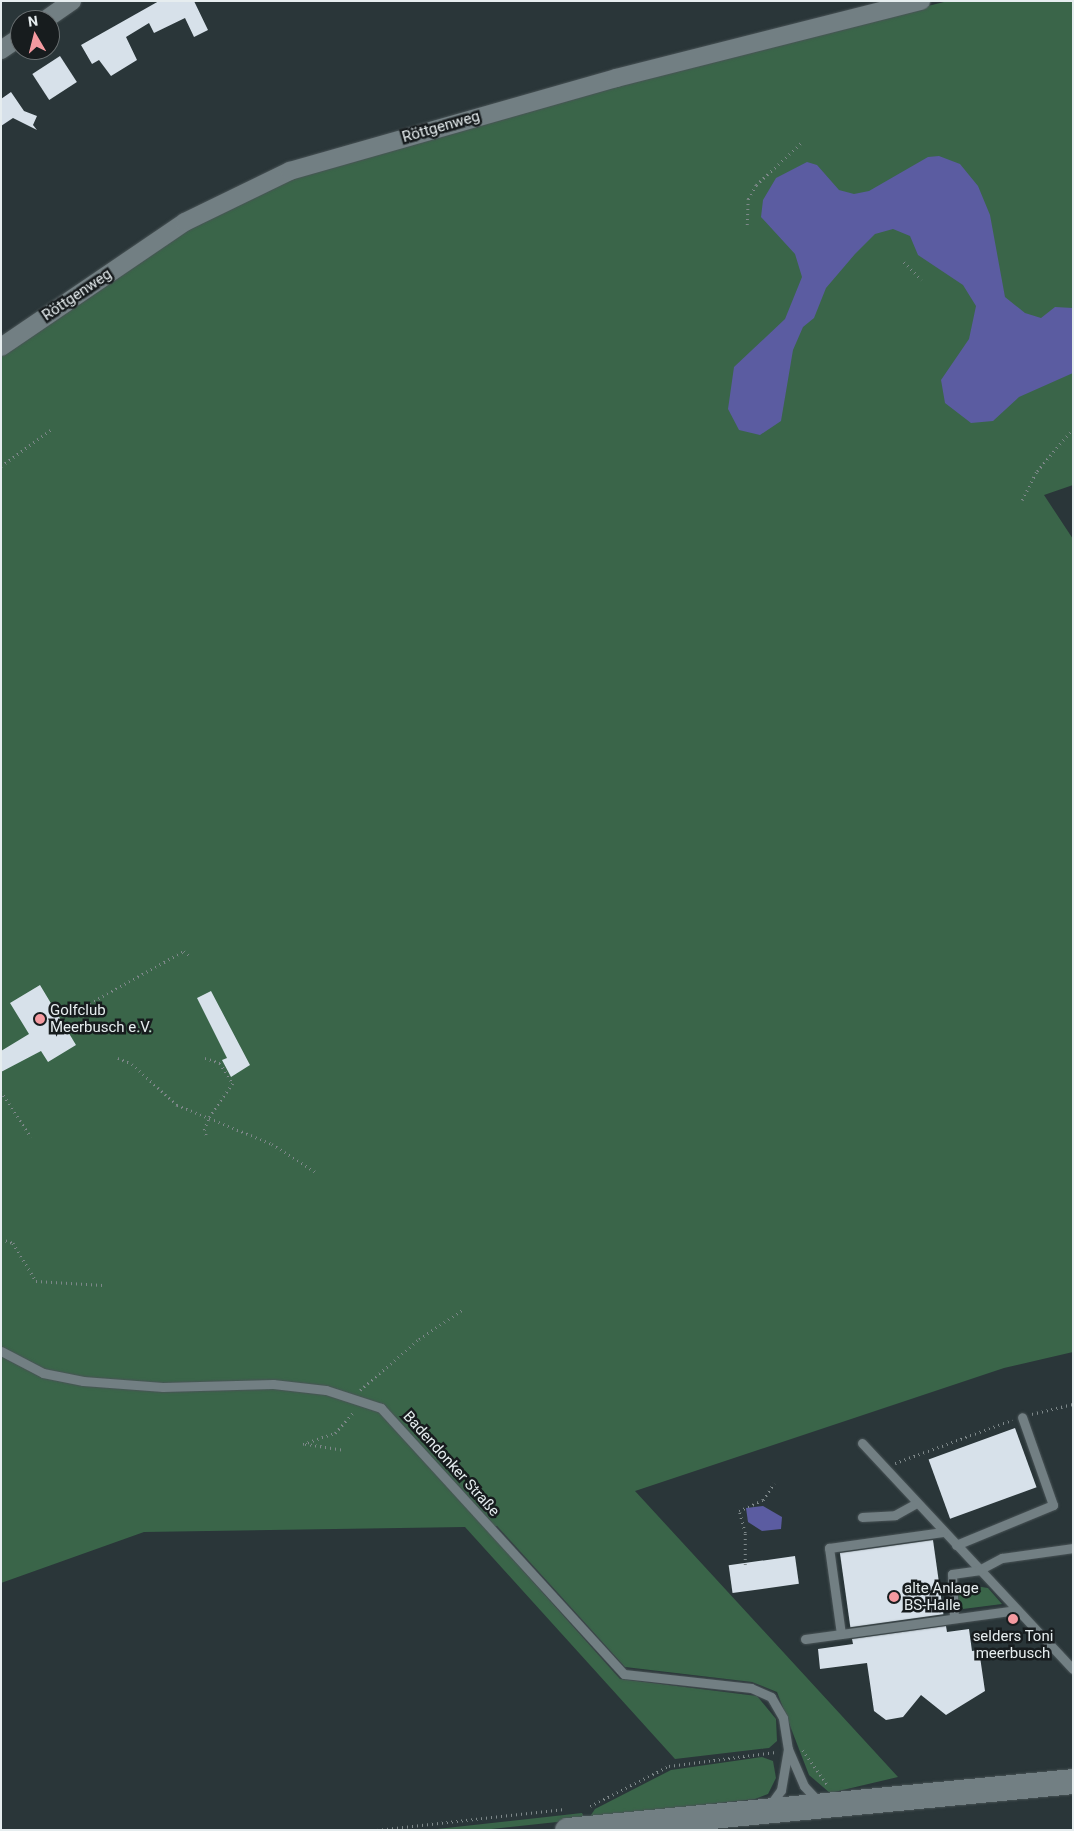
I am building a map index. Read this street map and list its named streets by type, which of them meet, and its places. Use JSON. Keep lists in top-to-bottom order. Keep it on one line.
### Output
{"streets":{"street":["Röttgenweg"],"lane":["Badendonker Straße"]},"places":["Golfclub Meerbusch e.V.","alte Anlage BS-Halle","selders Toni meerbusch"],"north":"top"}
